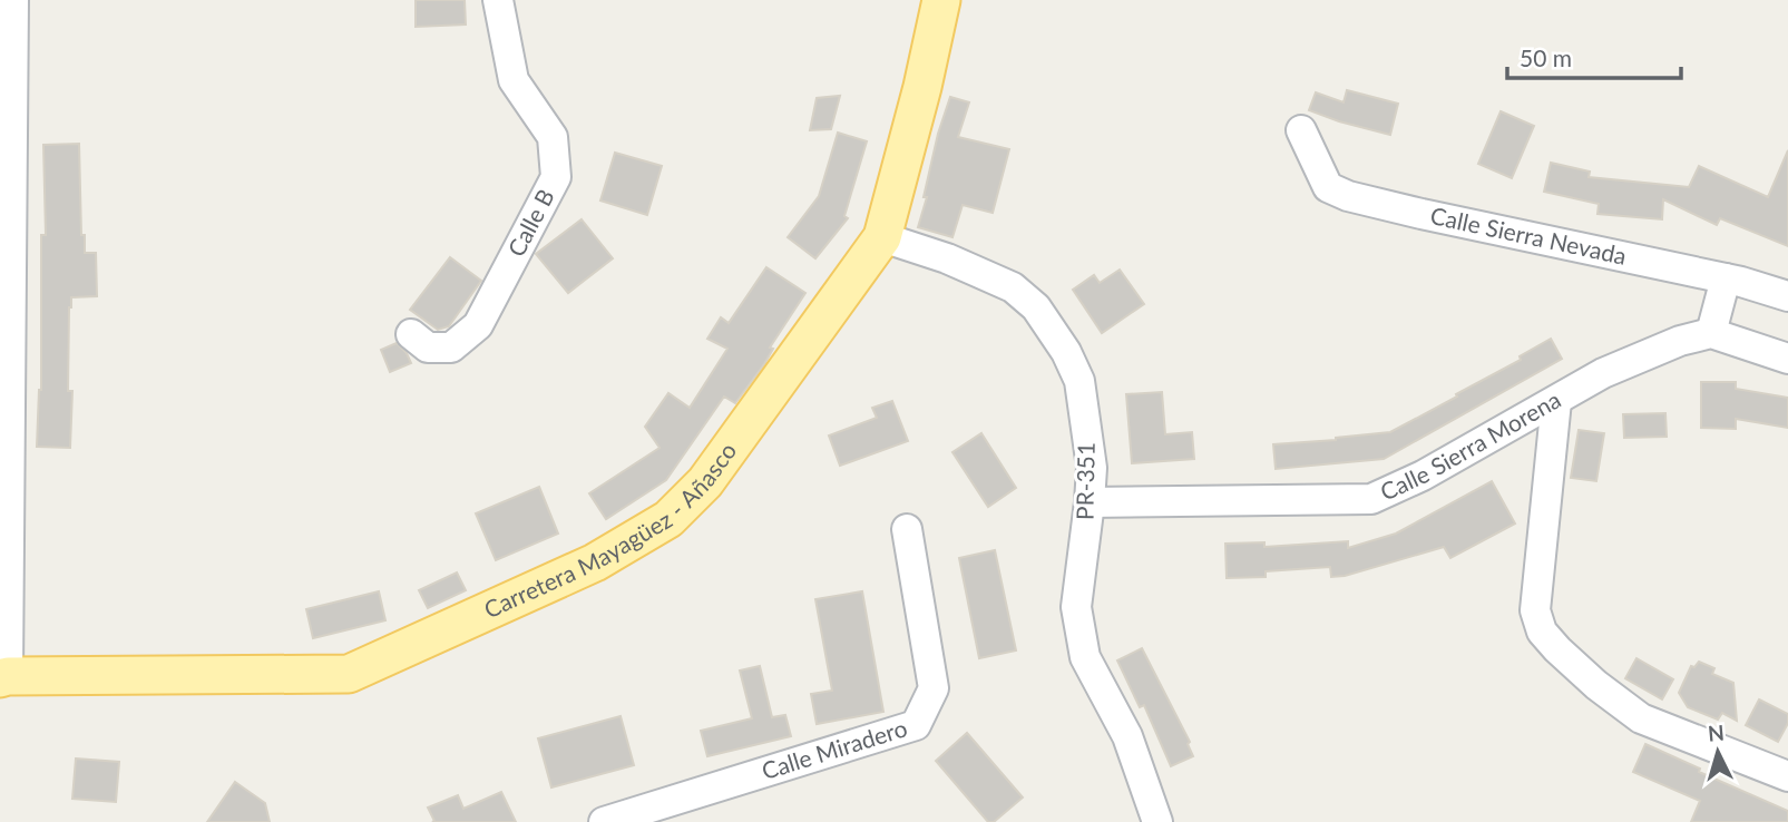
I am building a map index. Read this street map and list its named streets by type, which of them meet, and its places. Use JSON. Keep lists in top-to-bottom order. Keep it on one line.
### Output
{"streets":{"main road":["Carretera Mayagüez - Añasco"],"street":["Calle B","Calle Sierra Nevada","Calle Sierra Morena","PR-351","Calle Miradero"]},"crossings":[["Calle Sierra Morena","PR-351"],["PR-351","Carretera Mayagüez - Añasco"]],"scale_bar":"50 m","north":"top"}
